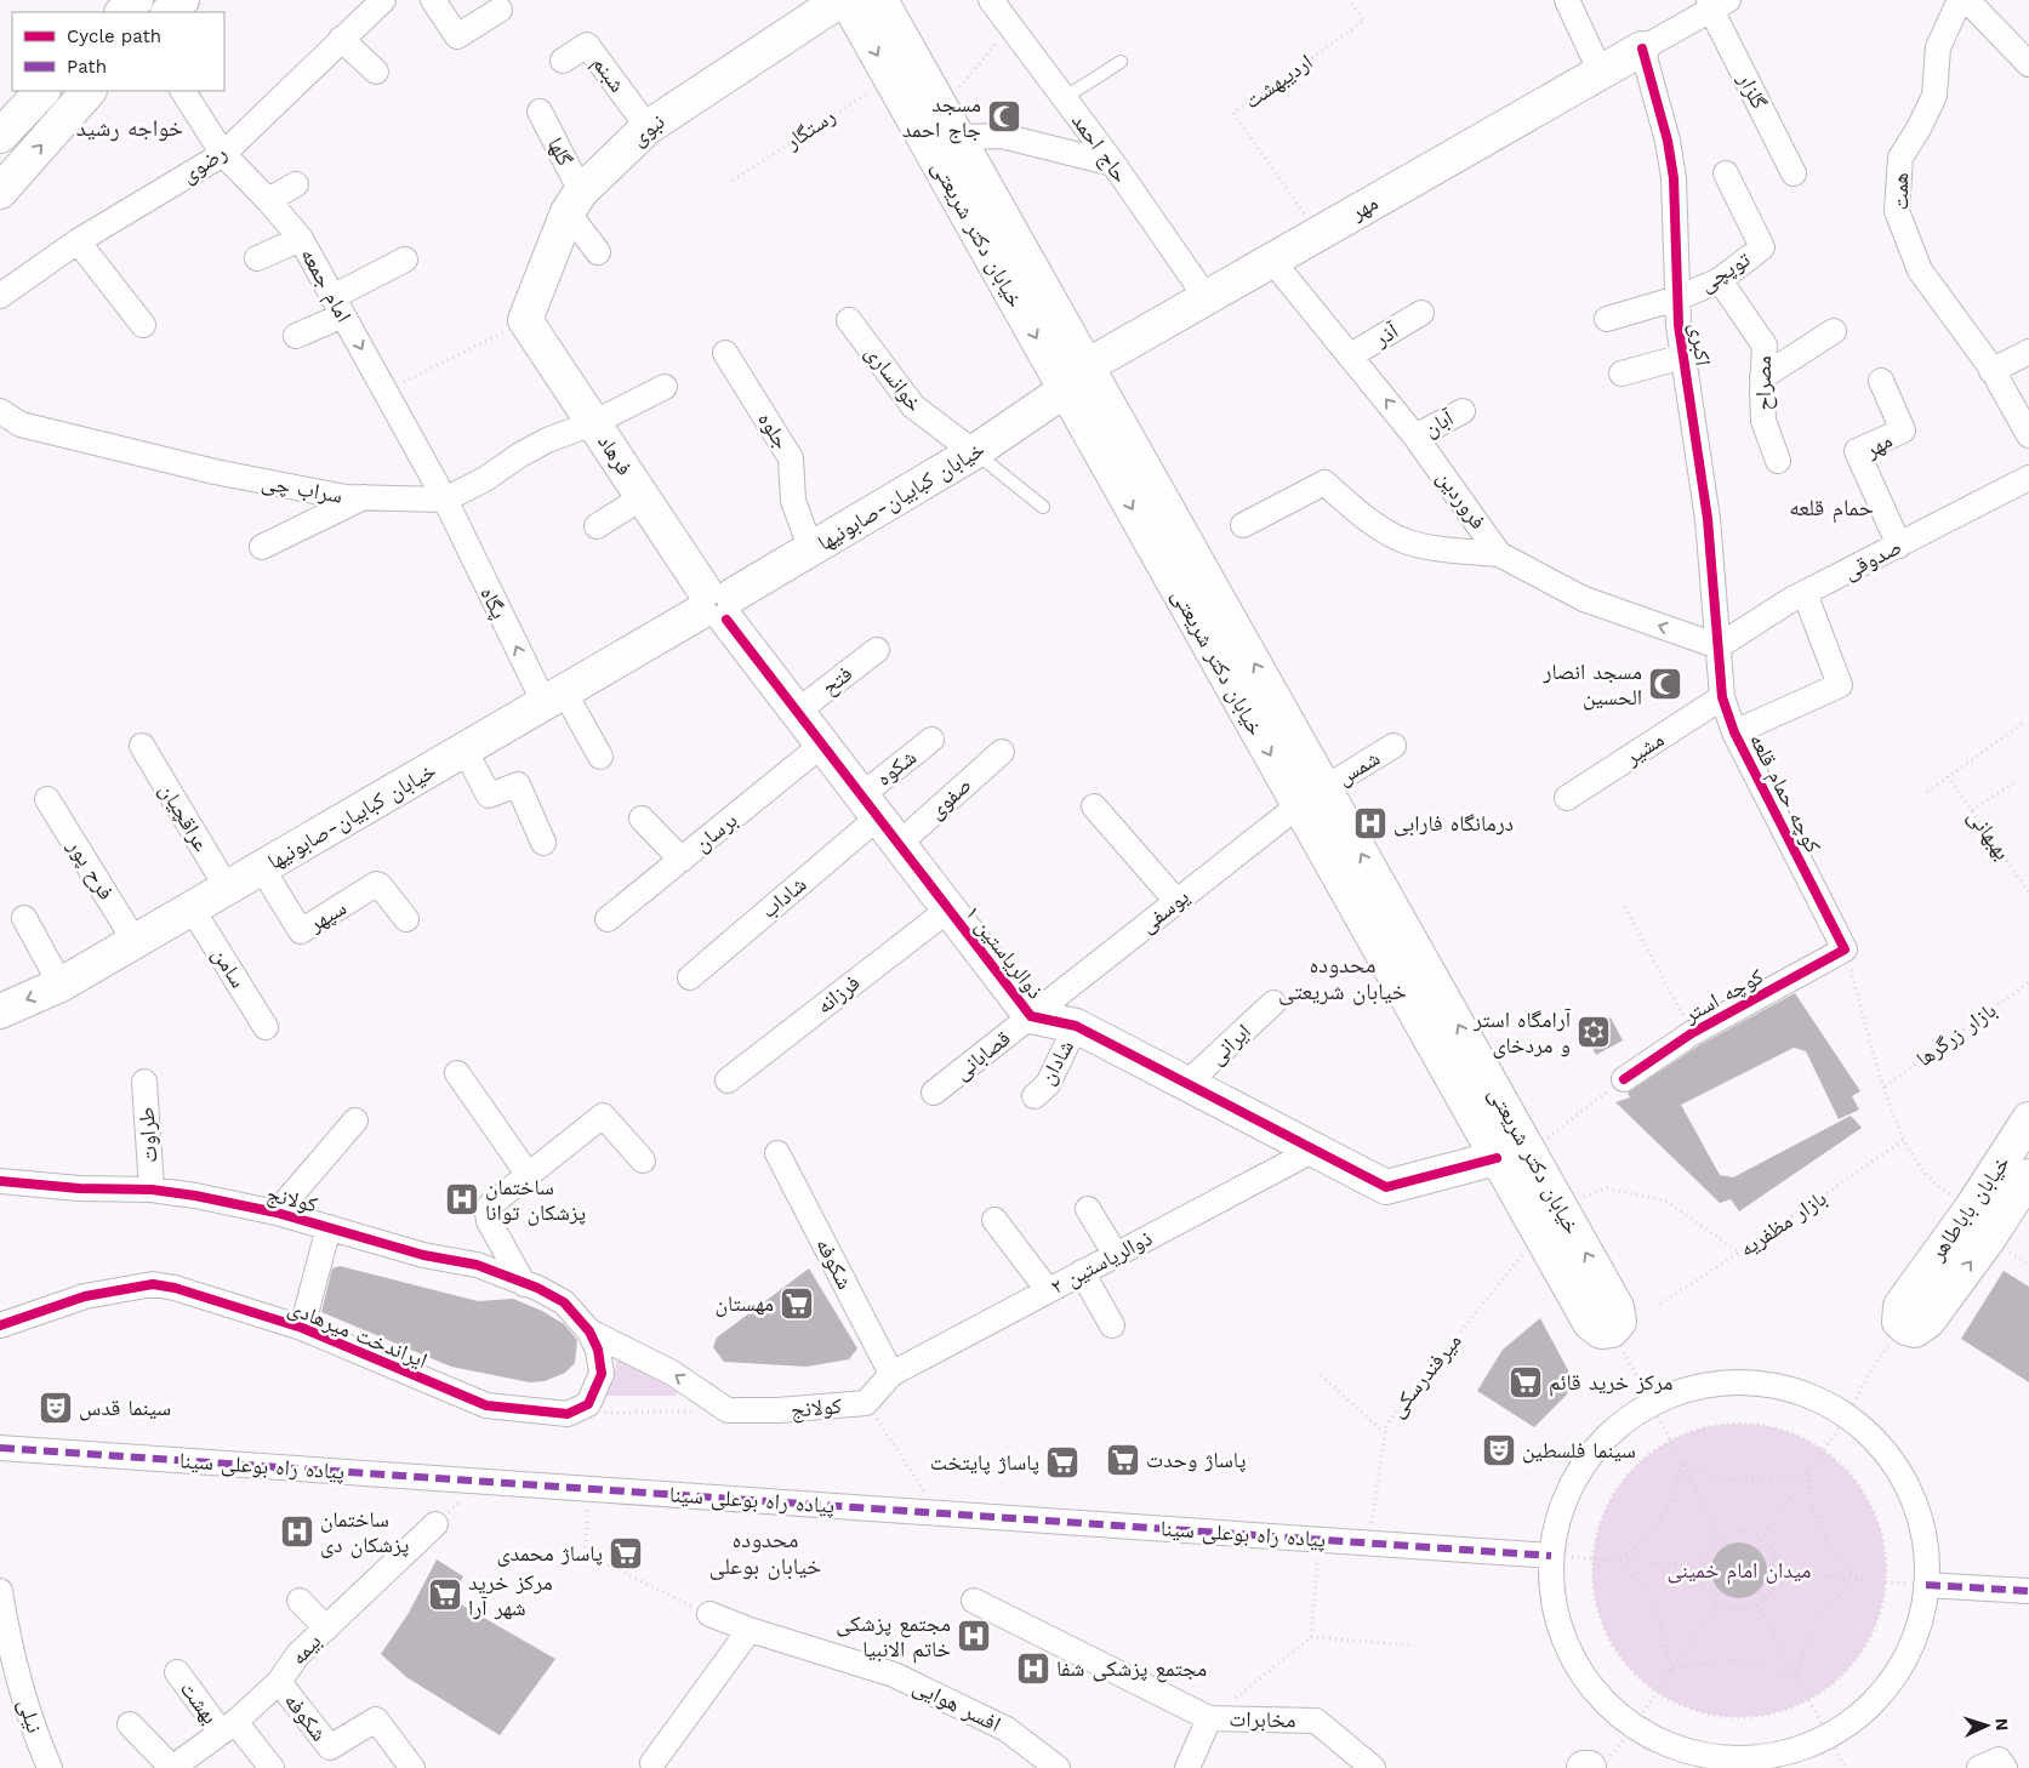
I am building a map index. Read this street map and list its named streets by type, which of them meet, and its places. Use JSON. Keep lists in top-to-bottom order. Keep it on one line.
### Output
{"streets":{"street":["شبنم","گلزار","نبوی","حاج احمد","گلها","رضوی","همت","مهر","خیابان دکتر شریعتی","توپچی","امام جمعه","آذر","اکبری","خوانساری","مصراح","آبان","جلوه","فرهاد","سراب چی","خیابان کبابیان-صابونیها","فروردین","صدوقی","پگاه","فتح","مشیر","شکوه","شمس","کوچه حمام قلعه","صفوی","عراقچیان","برسان","فرح پور","شاداب","یوسفی","سپهر","ذوالریاستین ۱","سامن","فرزانه","کوچه استر","ایرانی","قصابانی","شادان","طراوت","کولانج","خیابان باباطاهر","ذوالریاستین ۲","شکوفه","ایراندخت میرهادی","پیاده راه بوعلی سینا","بیمه","بهشت","افسر هوایی","نیلی","مخابرات"],"path":["اردیبهشت","رستگار","بهبهانی","بازار زرگرها","بازار مظفریه","میرفندرسکی"]},"crossings":[["شبنم","نبوی"],["اردیبهشت","مهر"],["رستگار","خیابان دکتر شریعتی"],["نبوی","گلها"],["نبوی","فرهاد"],["حاج احمد","مهر"],["رضوی","امام جمعه"],["مهر","خیابان دکتر شریعتی"],["مهر","اکبری"],["مهر","خیابان کبابیان-صابونیها"],["مهر","فروردین"],["مهر","صدوقی"],["خیابان دکتر شریعتی","خیابان کبابیان-صابونیها"],["خیابان دکتر شریعتی","شمس"],["خیابان دکتر شریعتی","یوسفی"],["خیابان دکتر شریعتی","ذوالریاستین ۱"],["خیابان دکتر شریعتی","میرفندرسکی"],["توپچی","اکبری"],["توپچی","مصراح"],["امام جمعه","سراب چی"],["امام جمعه","پگاه"],["آذر","فروردین"],["اکبری","فروردین"],["اکبری","صدوقی"],["اکبری","کوچه حمام قلعه"],["خوانساری","خیابان کبابیان-صابونیها"],["آبان","فروردین"],["جلوه","خیابان کبابیان-صابونیها"],["فرهاد","سراب چی"],["فرهاد","خیابان کبابیان-صابونیها"],["فرهاد","ذوالریاستین ۱"],["سراب چی","پگاه"],["خیابان کبابیان-صابونیها","پگاه"],["خیابان کبابیان-صابونیها","عراقچیان"],["خیابان کبابیان-صابونیها","فرح پور"],["خیابان کبابیان-صابونیها","سپهر"],["خیابان کبابیان-صابونیها","ذوالریاستین ۱"],["خیابان کبابیان-صابونیها","سامن"],["فروردین","صدوقی"],["فروردین","کوچه حمام قلعه"],["صدوقی","کوچه حمام قلعه"],["فتح","ذوالریاستین ۱"],["مشیر","کوچه حمام قلعه"],["شکوه","شاداب"],["شکوه","ذوالریاستین ۱"],["شمس","یوسفی"],["کوچه حمام قلعه","کوچه استر"],["صفوی","ذوالریاستین ۱"],["برسان","ذوالریاستین ۱"],["شاداب","ذوالریاستین ۱"],["یوسفی","ذوالریاستین ۱"],["یوسفی","قصابانی"],["ذوالریاستین ۱","فرزانه"],["ذوالریاستین ۱","ایرانی"],["ذوالریاستین ۱","قصابانی"],["ذوالریاستین ۱","شادان"],["ذوالریاستین ۱","ذوالریاستین ۲"],["طراوت","کولانج"],["کولانج","ذوالریاستین ۲"],["کولانج","شکوفه"],["ذوالریاستین ۲","شکوفه"],["شکوفه","بیمه"],["میرفندرسکی","پیاده راه بوعلی سینا"],["بیمه","بهشت"]],"one_way":["فروردین","پگاه"],"districts":["خواجه رشید","حمام قلعه","محدوده خیابان شریعتی","محدوده خیابان بوعلی"],"parks":["میدان امام خمینی"],"places":{"mosque":["مسجد جاج احمد","مسجد انصار الحسین"],"hospital":["درمانگاه فارابی","ساختمان پزشکان توانا","ساختمان پزشکان دی","مجتمع پزشکی خاتم الانبیا","مجتمع پزشکی شفا"],"synagogue":["آرامگاه استر و مردخای"],"supermarket":["مهستان","مرکز خرید قائم","پاساژ وحدت","پاساژ پایتخت","پاساژ محمدی","مرکز خرید شهر آرا"],"theatre":["سینما قدس","سینما فلسطین"]},"legend":["Cycle path","Path"],"north":"right"}
